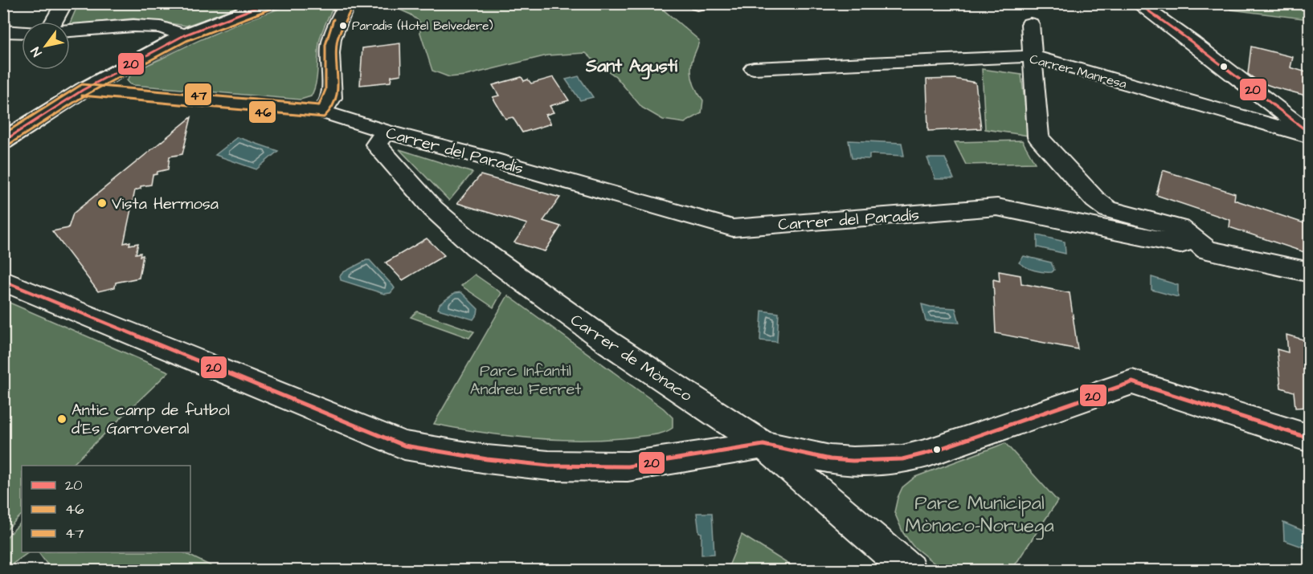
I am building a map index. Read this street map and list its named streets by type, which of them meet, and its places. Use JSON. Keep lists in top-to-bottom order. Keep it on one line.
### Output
{"streets":{"street":["Carrer Manresa","Carrer del Paradís","Carrer de Mònaco"]},"crossings":[["Carrer del Paradís","Carrer de Mònaco"]],"districts":["Sant Agustí"],"parks":["Parc Infantil Andreu Ferret","Parc Municipal Mònaco-Noruega"],"places":["Paradis (Hotel Belvedere)","Vista Hermosa","Antic camp de futbol d'Es Garroveral"],"lines":["transit line 20","transit line 46","transit line 47"],"legend":["20","46","47"],"north":"bottom left"}
